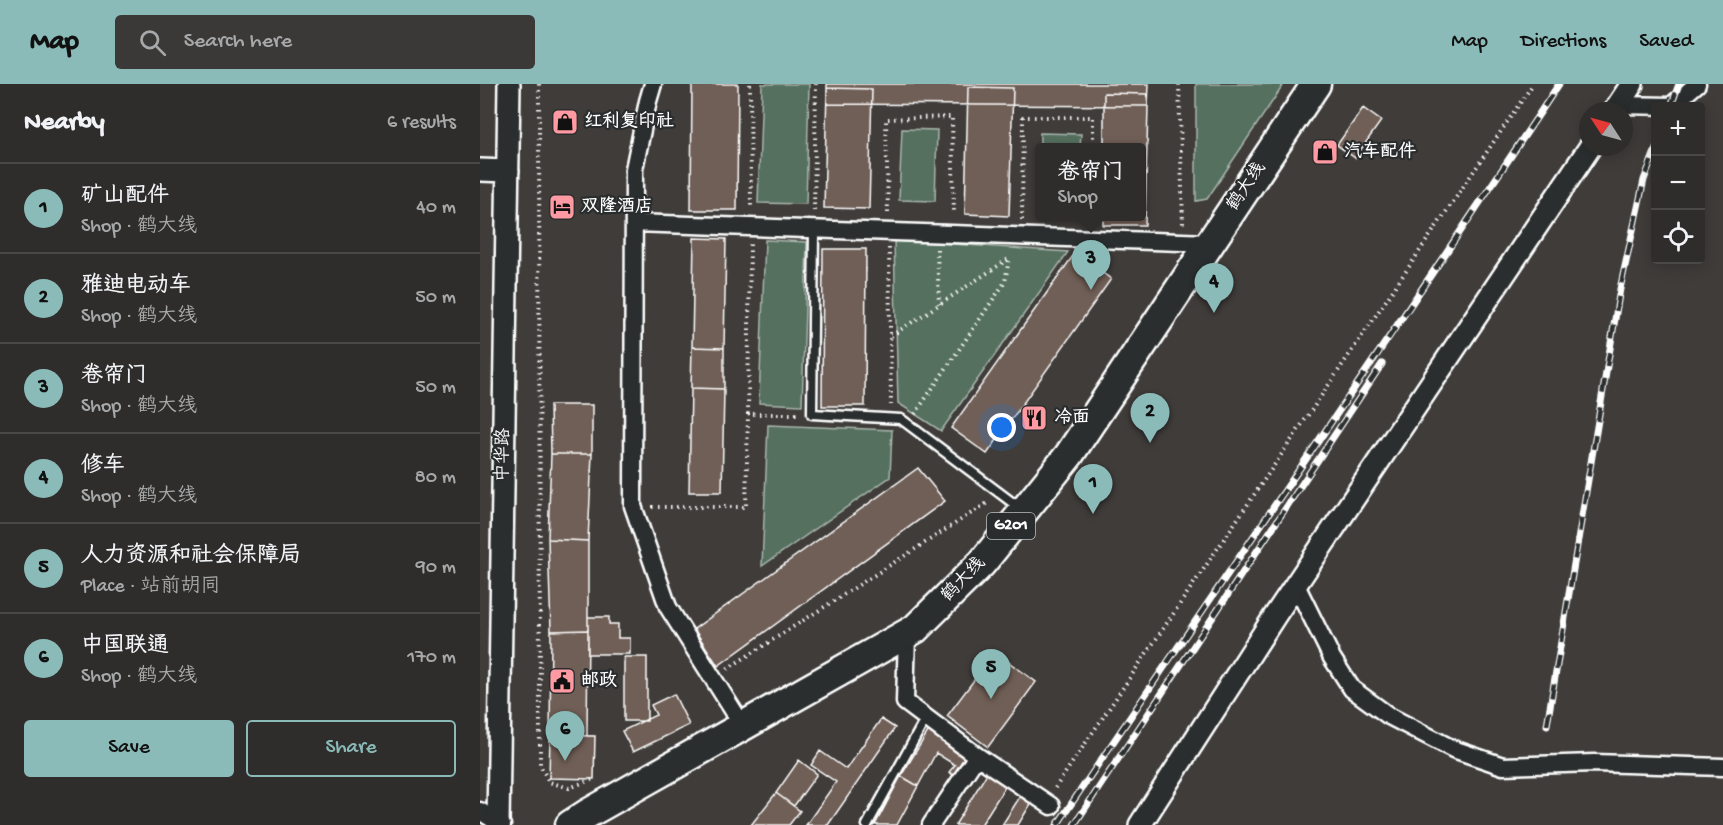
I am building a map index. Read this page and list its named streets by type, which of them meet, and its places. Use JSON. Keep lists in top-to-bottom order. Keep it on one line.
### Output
{"streets":{"highway":["鹤大线","G201"],"street":["中华路"]},"places":{"shop":["红利复印社","汽车配件"],"hotel":["双隆酒店"],"restaurant":["冷面"],"public building":["邮政"]},"north":"top left","page":{"header":"Map","search":"Search here","nav":["Map","Directions","Saved"],"heading":["Nearby","6 results"],"map_buttons":["+","−"],"popup":["卷帘门","Shop"],"list":[{"mark":"1","name":"矿山配件","note":"Shop · 鹤大线","value":"40 m"},{"mark":"2","name":"雅迪电动车","note":"Shop · 鹤大线","value":"50 m"},{"mark":"3","name":"卷帘门","note":"Shop · 鹤大线","value":"50 m"},{"mark":"4","name":"修车","note":"Shop · 鹤大线","value":"80 m"},{"mark":"5","name":"人力资源和社会保障局","note":"Place · 站前胡同","value":"90 m"},{"mark":"6","name":"中国联通","note":"Shop · 鹤大线","value":"170 m"}],"pins":["3","4","2","1","5","6"],"buttons":["Save","Share"]}}
